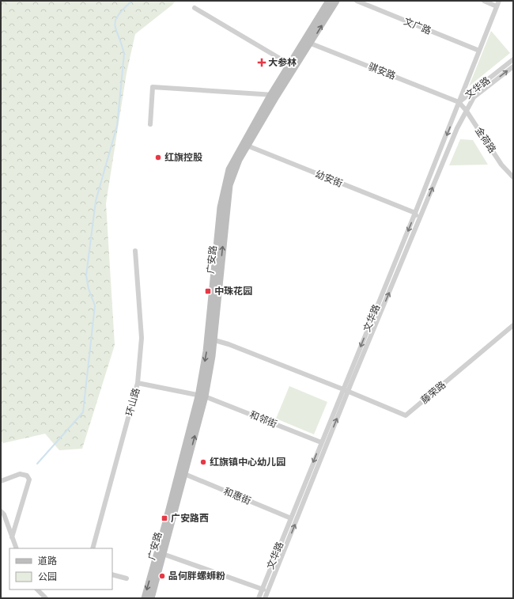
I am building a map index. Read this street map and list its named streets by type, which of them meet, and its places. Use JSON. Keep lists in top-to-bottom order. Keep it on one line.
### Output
{"streets":{"street":["文广路","骐安路","文华路","金荷路","幼安街","广安路","藤荣路","环山路","和邻街","和惠街"]},"crossings":[["骐安路","文华路"],["骐安路","金荷路"],["骐安路","广安路"],["文华路","金荷路"],["文华路","幼安街"],["文华路","藤荣路"],["文华路","和邻街"],["文华路","和惠街"],["幼安街","广安路"],["广安路","藤荣路"],["广安路","和邻街"],["广安路","和惠街"],["环山路","和邻街"]],"places":{"health":["大参林"],"other":["红旗控股","红旗镇中心幼儿园","品何胖螺蛳粉"],"transit":["中珠花园","广安路西"]},"legend":["道路","公园"]}
